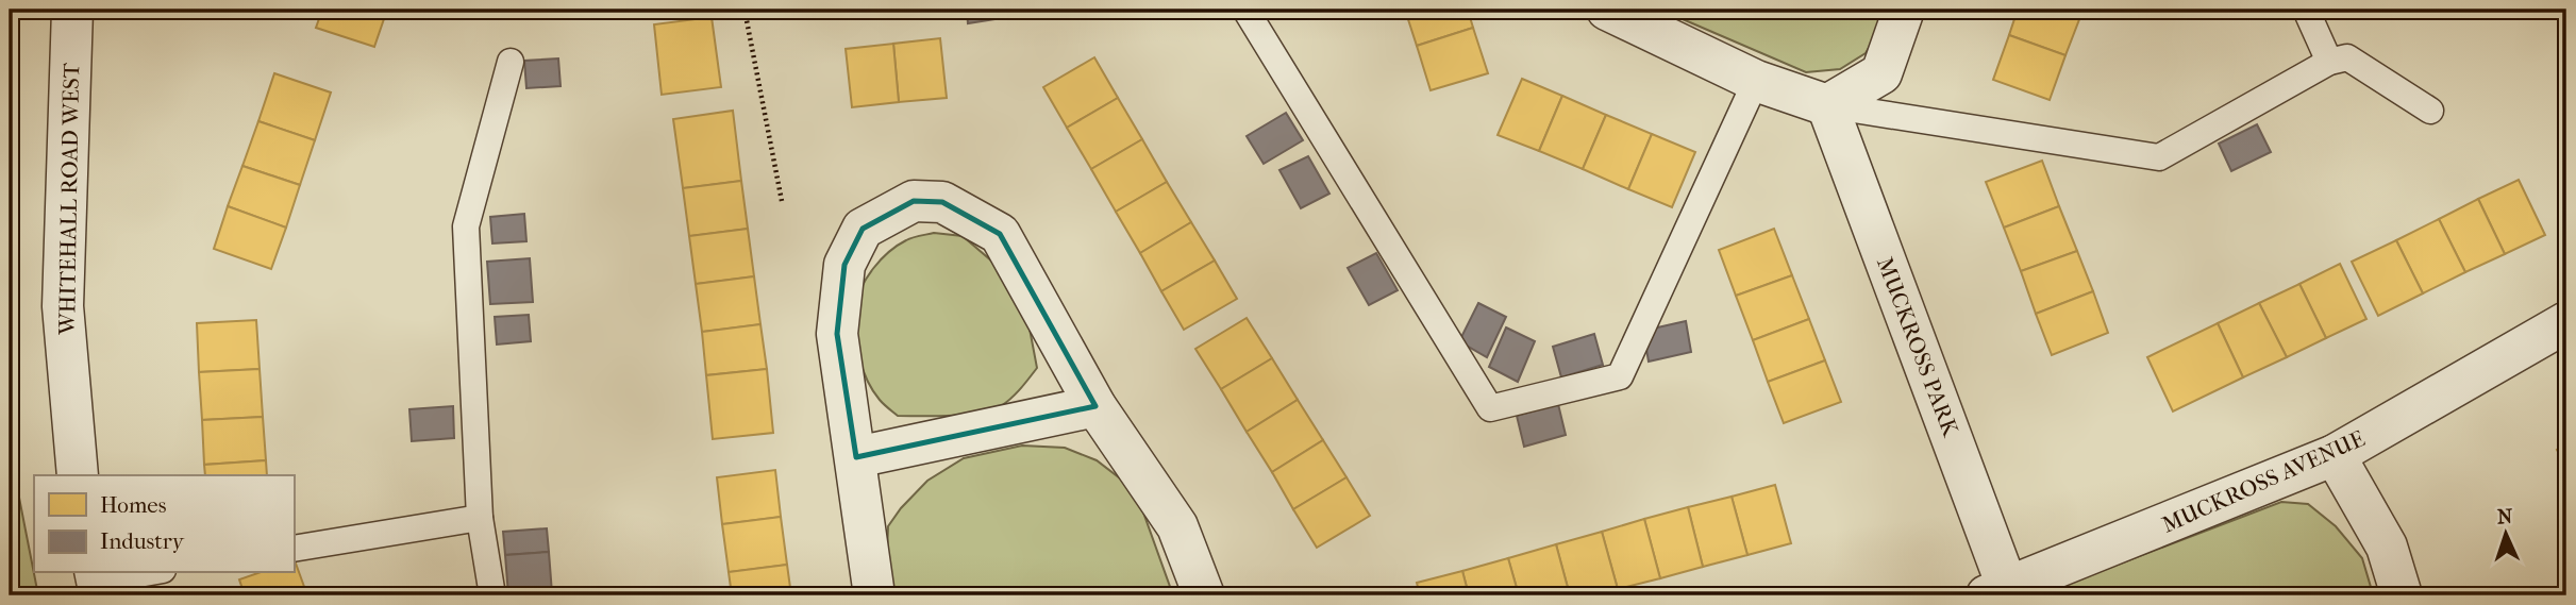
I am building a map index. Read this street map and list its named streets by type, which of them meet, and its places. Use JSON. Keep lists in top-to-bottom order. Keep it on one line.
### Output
{"streets":{"street":["WHITEHALL ROAD WEST","MUCKROSS PARK","MUCKROSS AVENUE"]},"crossings":[["MUCKROSS PARK","MUCKROSS AVENUE"]],"legend":["Homes","Industry"],"north":"top"}
